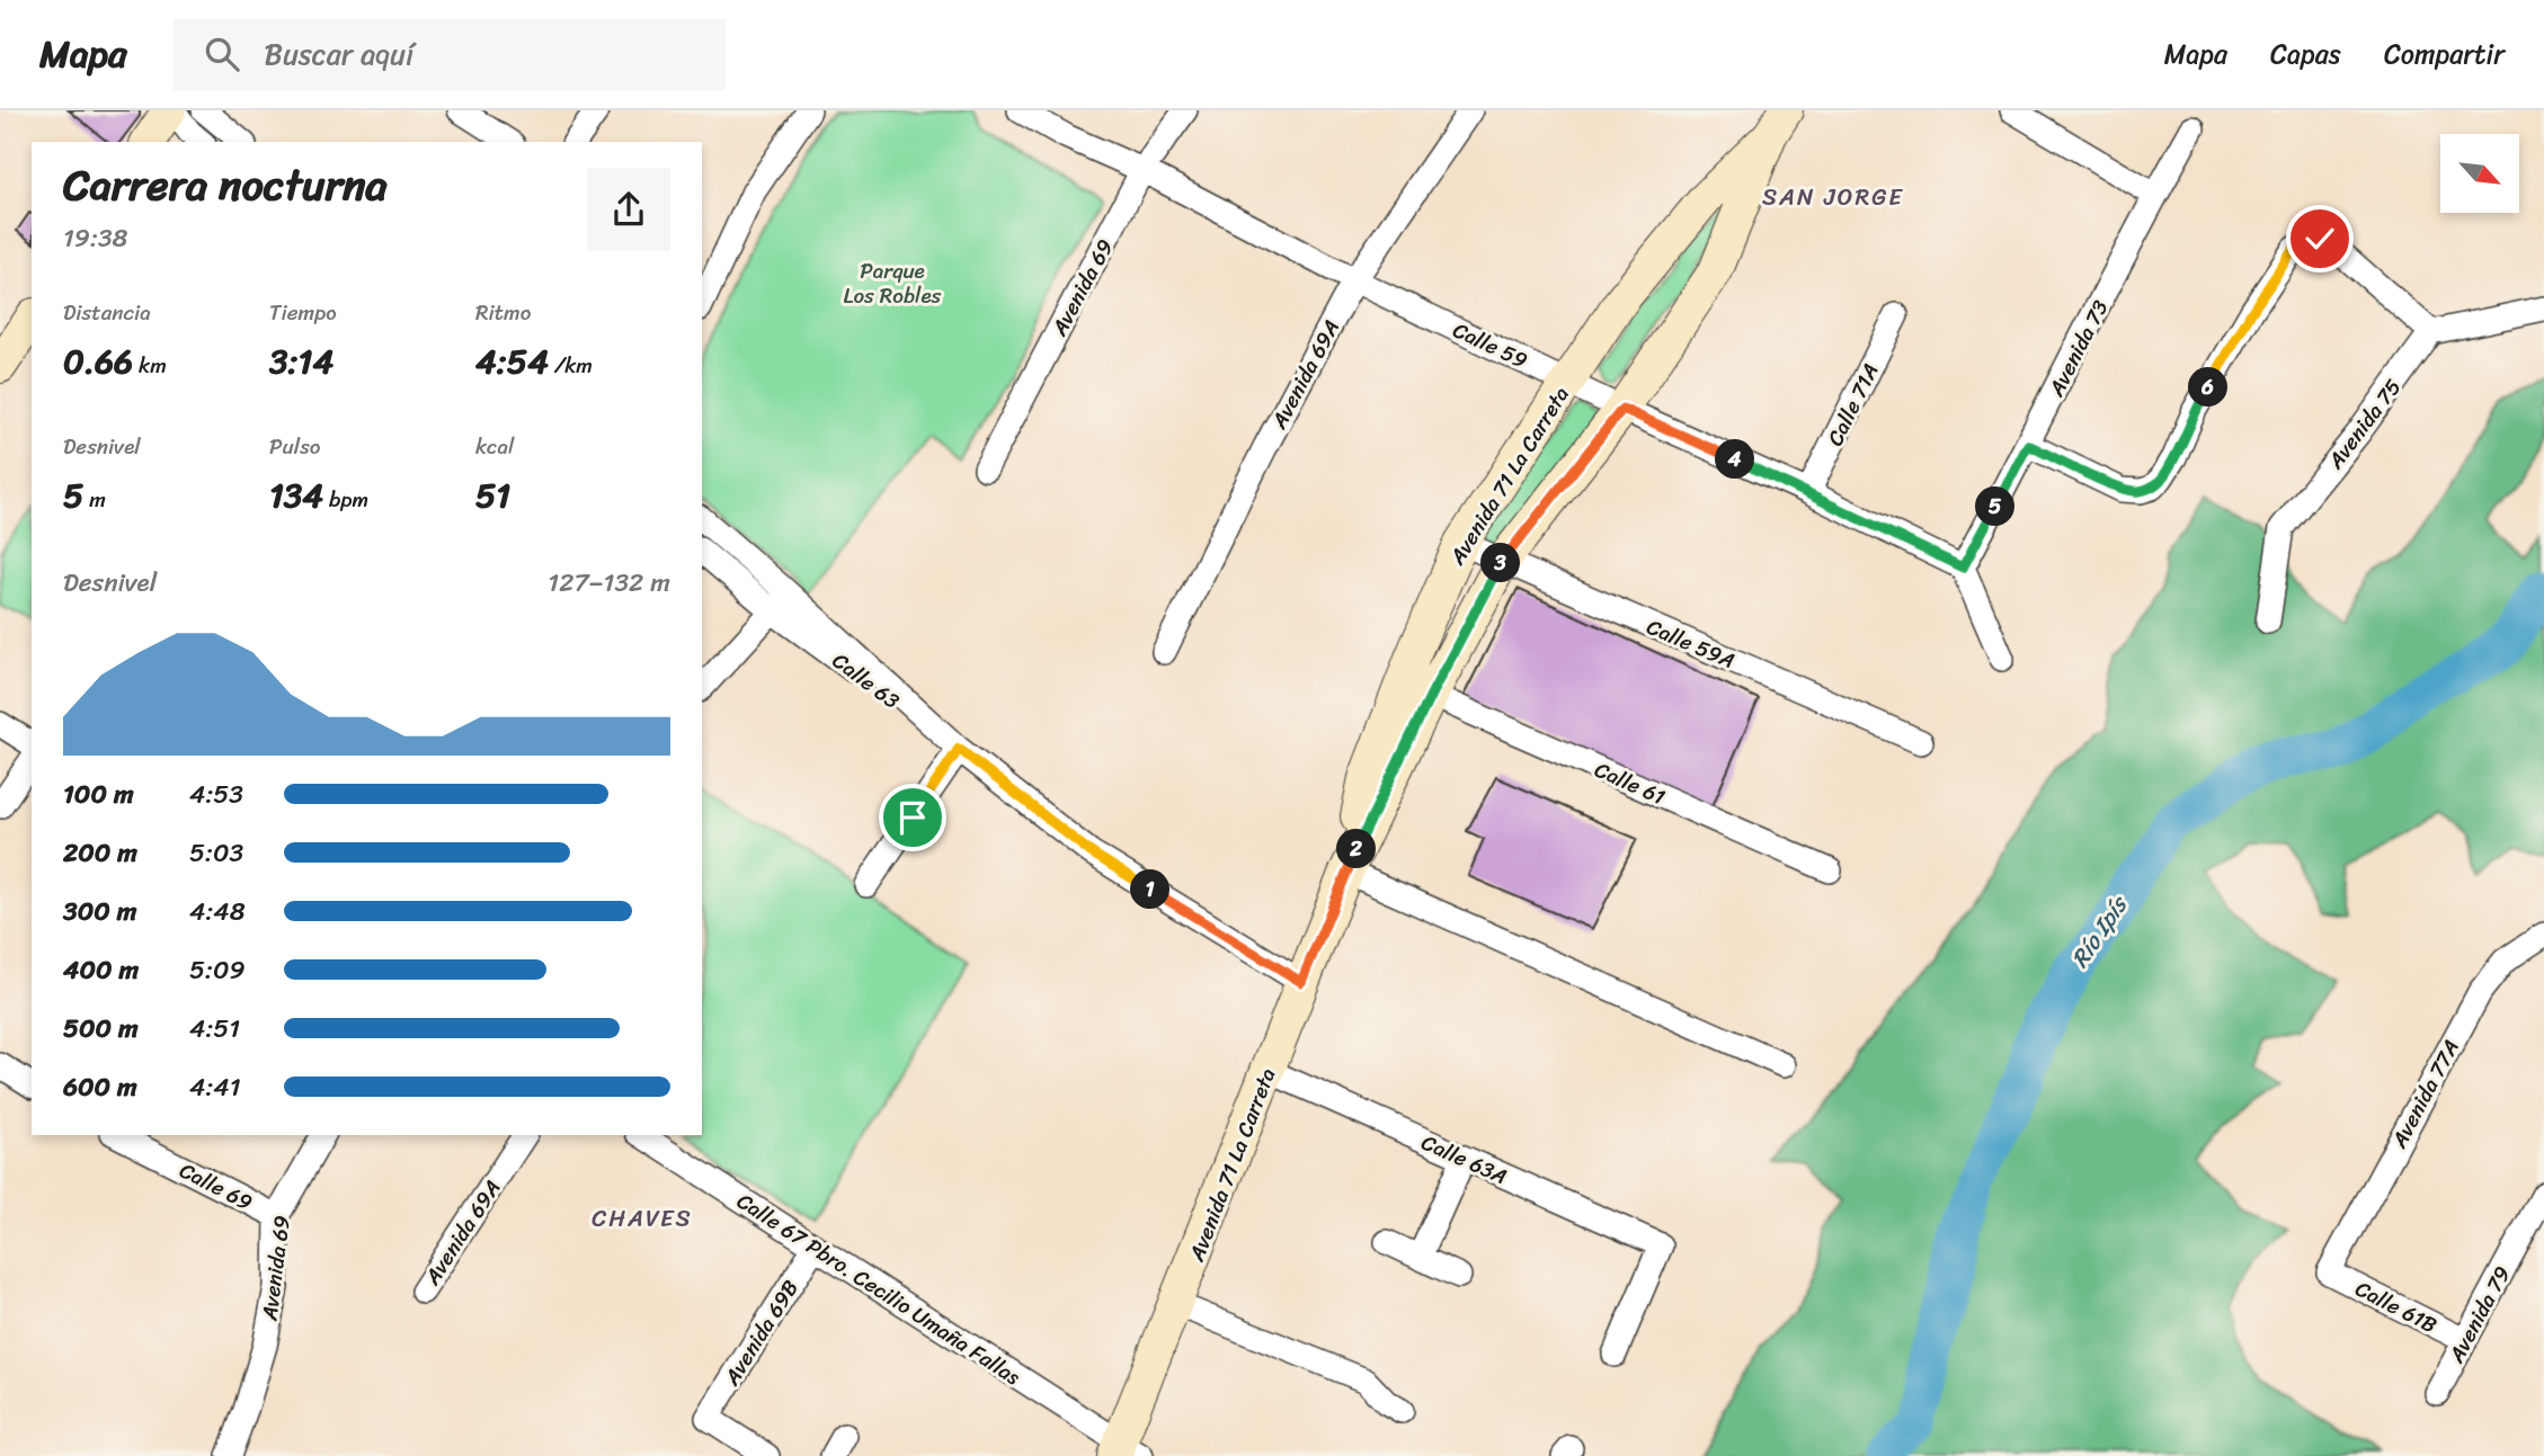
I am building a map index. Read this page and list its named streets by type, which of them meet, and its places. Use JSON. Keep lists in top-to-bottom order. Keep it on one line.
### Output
{"streets":{"street":["Avenida 69","Calle 59","Avenida 73","Avenida 69A","Calle 71A","Avenida 75","Avenida 71 La Carreta","Calle 59A","Calle 63","Calle 61","Avenida 77A","Calle 63A","Calle 69","Calle 67 Pbro. Cecilio Umaña Fallas","Calle 61B","Avenida 79","Avenida 69B"]},"crossings":[["Avenida 69","Calle 59"],["Avenida 69","Calle 69"],["Calle 59","Avenida 73"],["Calle 59","Avenida 69A"],["Calle 59","Calle 71A"],["Calle 59","Avenida 71 La Carreta"],["Avenida 71 La Carreta","Calle 59A"],["Avenida 71 La Carreta","Calle 63"],["Avenida 71 La Carreta","Calle 61"],["Avenida 71 La Carreta","Calle 63A"],["Avenida 71 La Carreta","Calle 67 Pbro. Cecilio Umaña Fallas"],["Avenida 77A","Calle 61B"],["Calle 67 Pbro. Cecilio Umaña Fallas","Avenida 69B"],["Calle 61B","Avenida 79"]],"districts":["SAN JORGE","CHAVES"],"water":["Río Ipís"],"parks":["Parque Los Robles"],"north":"bottom right","page":{"header":"Mapa","search":"Buscar aquí","nav":["Mapa","Capas","Compartir"],"heading":["Carrera nocturna","19:38"],"stats":[["Distancia","0.66 km"],["Tiempo","3:14"],["Ritmo","4:54 /km"],["Desnivel","5 m"],["Pulso","134 bpm"],["kcal","51"]],"pins":["6","4","5","3","2","1"],"chart":["Desnivel","127–132 m"],"list":[{"name":"100 m","note":"4:53"},{"name":"200 m","note":"5:03"},{"name":"300 m","note":"4:48"},{"name":"400 m","note":"5:09"},{"name":"500 m","note":"4:51"},{"name":"600 m","note":"4:41"}]}}
